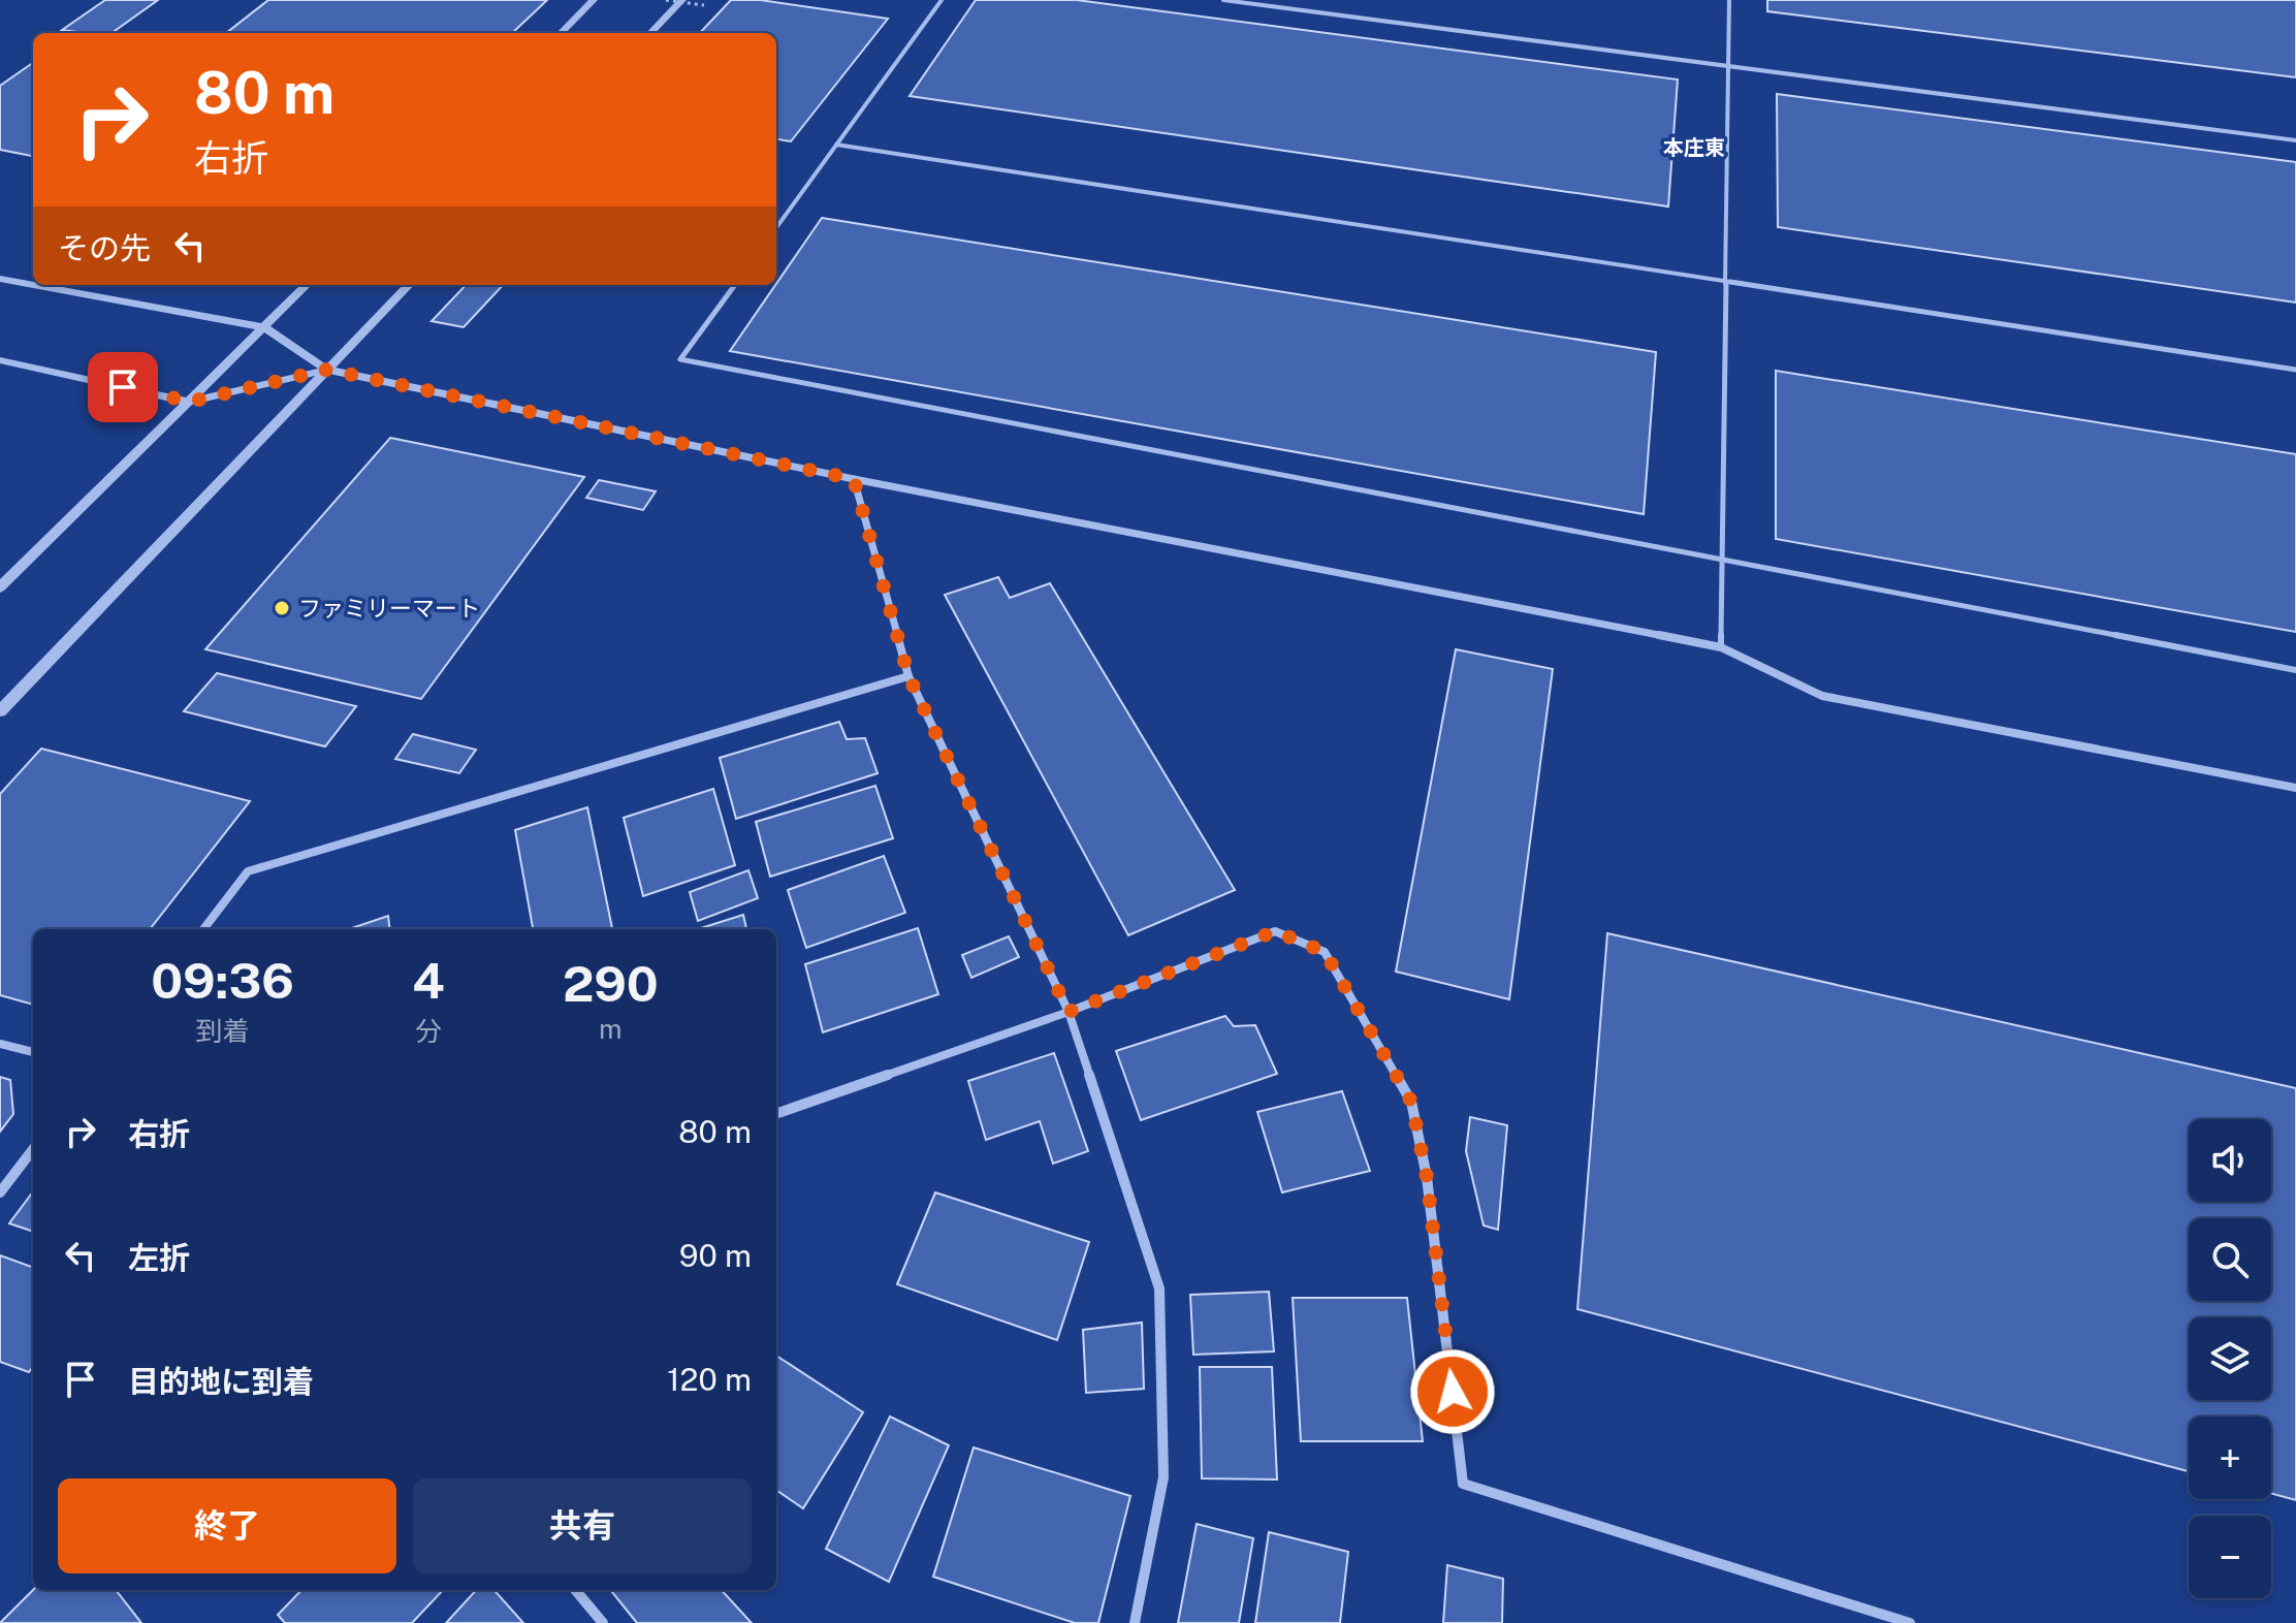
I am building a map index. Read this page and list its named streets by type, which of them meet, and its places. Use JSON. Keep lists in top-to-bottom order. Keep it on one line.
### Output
{"districts":["本庄東"],"places":["ファミリーマート"],"page":{"turn":["80 m","右折"],"then":"その先","eta":["09:36","到着","4","分","290","m"],"list":[{"name":"右折","value":"80 m"},{"name":"左折","value":"90 m"},{"name":"目的地に到着","value":"120 m"}],"map_buttons":["+","−"],"buttons":["終了","共有"]}}
